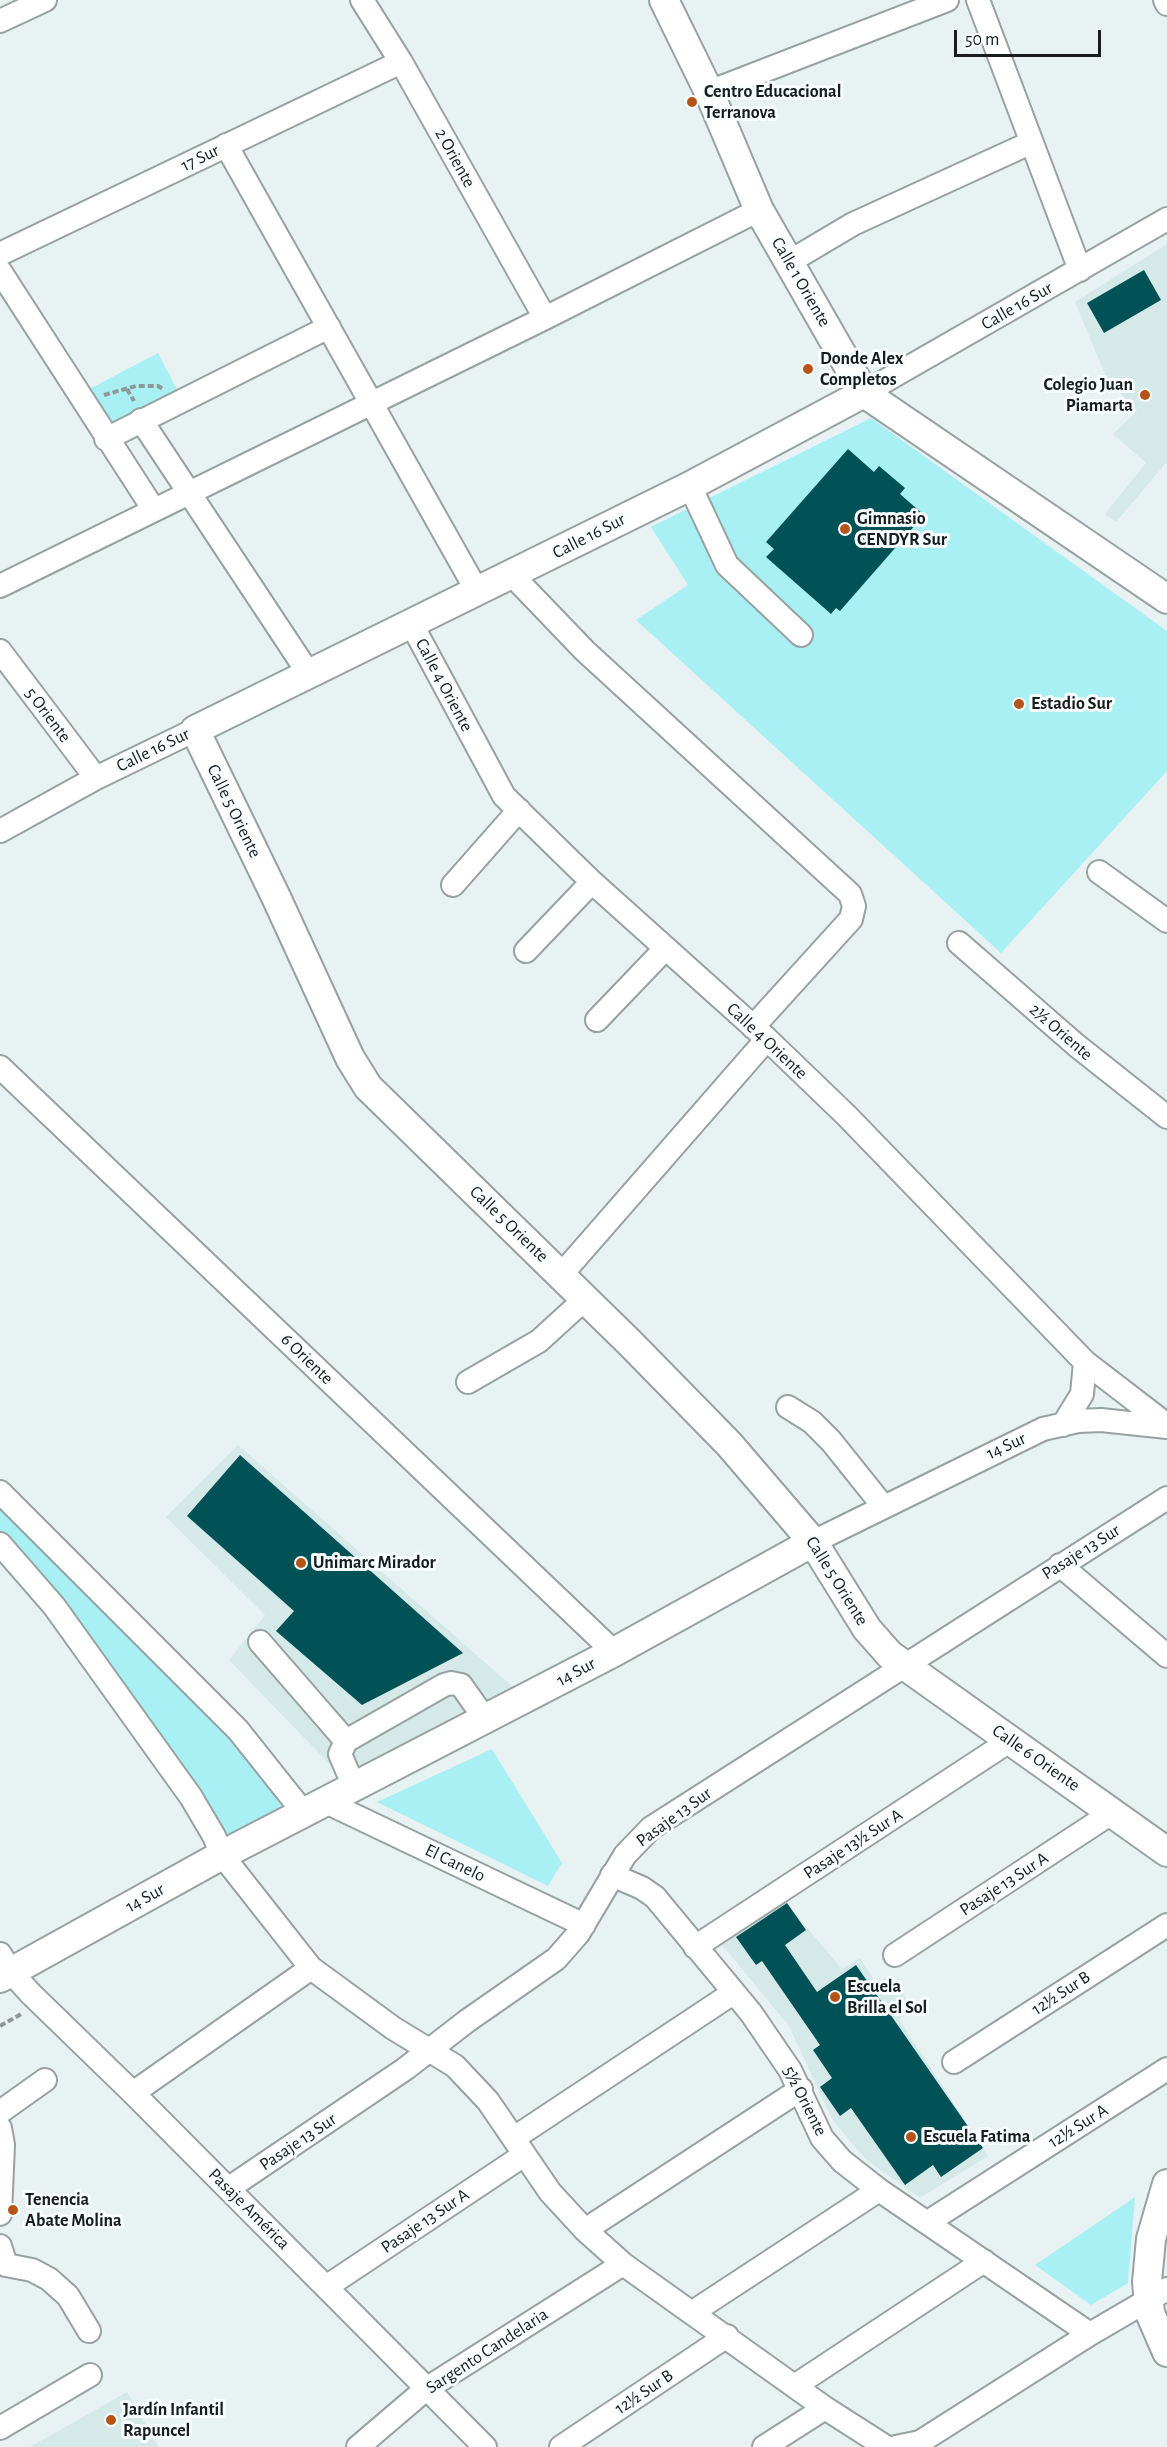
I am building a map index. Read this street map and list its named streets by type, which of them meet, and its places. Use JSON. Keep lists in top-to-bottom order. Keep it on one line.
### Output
{"streets":{"main road":["Calle 1 Oriente","Calle 16 Sur","Calle 5 Oriente","14 Sur","Calle 6 Oriente"],"street":["17 Sur","2 Oriente","Calle 4 Oriente","5 Oriente","2½ Oriente","6 Oriente","Pasaje 13 Sur","Pasaje 13½ Sur A","El Canelo","Pasaje 13 Sur A","12½ Sur B","5½ Oriente","12½ Sur A","Pasaje América","Sargento Candelaria"]},"crossings":[["17 Sur","2 Oriente"],["Calle 1 Oriente","Calle 16 Sur"],["Calle 16 Sur","Calle 4 Oriente"],["Calle 16 Sur","5 Oriente"],["Calle 16 Sur","Calle 5 Oriente"],["Calle 4 Oriente","14 Sur"],["Calle 5 Oriente","14 Sur"],["Calle 5 Oriente","Pasaje 13 Sur"],["Calle 5 Oriente","Calle 6 Oriente"],["6 Oriente","14 Sur"],["14 Sur","El Canelo"],["14 Sur","Pasaje América"],["Pasaje 13 Sur","Calle 6 Oriente"],["Pasaje 13 Sur","El Canelo"],["Pasaje 13 Sur","5½ Oriente"],["Pasaje 13 Sur","Pasaje América"],["Calle 6 Oriente","Pasaje 13½ Sur A"],["Calle 6 Oriente","Pasaje 13 Sur A"],["Pasaje 13½ Sur A","5½ Oriente"],["Pasaje 13 Sur A","5½ Oriente"],["Pasaje 13 Sur A","Pasaje América"],["5½ Oriente","12½ Sur A"],["Pasaje América","Sargento Candelaria"]],"places":["Centro Educacional Terranova","Donde Alex Completos","Colegio Juan Piamarta","Gimnasio CENDYR Sur","Estadio Sur","Unimarc Mirador","Escuela Brilla el Sol","Escuela Fatima","Tenencia Abate Molina","Jardín Infantil Rapuncel"],"scale_bar":"50 m"}
